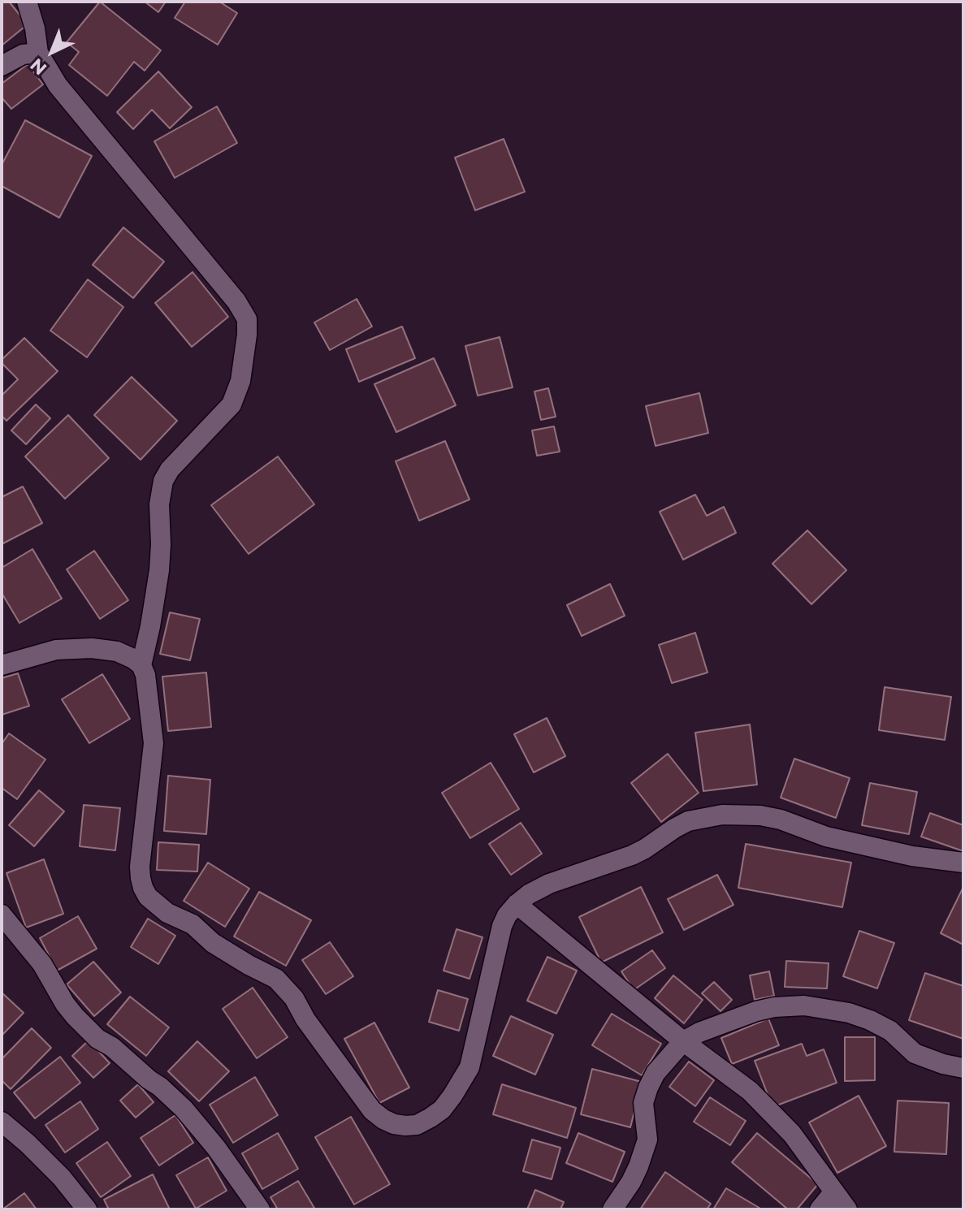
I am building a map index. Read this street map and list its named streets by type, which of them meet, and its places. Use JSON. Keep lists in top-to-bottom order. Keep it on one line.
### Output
{"north":"bottom left"}
